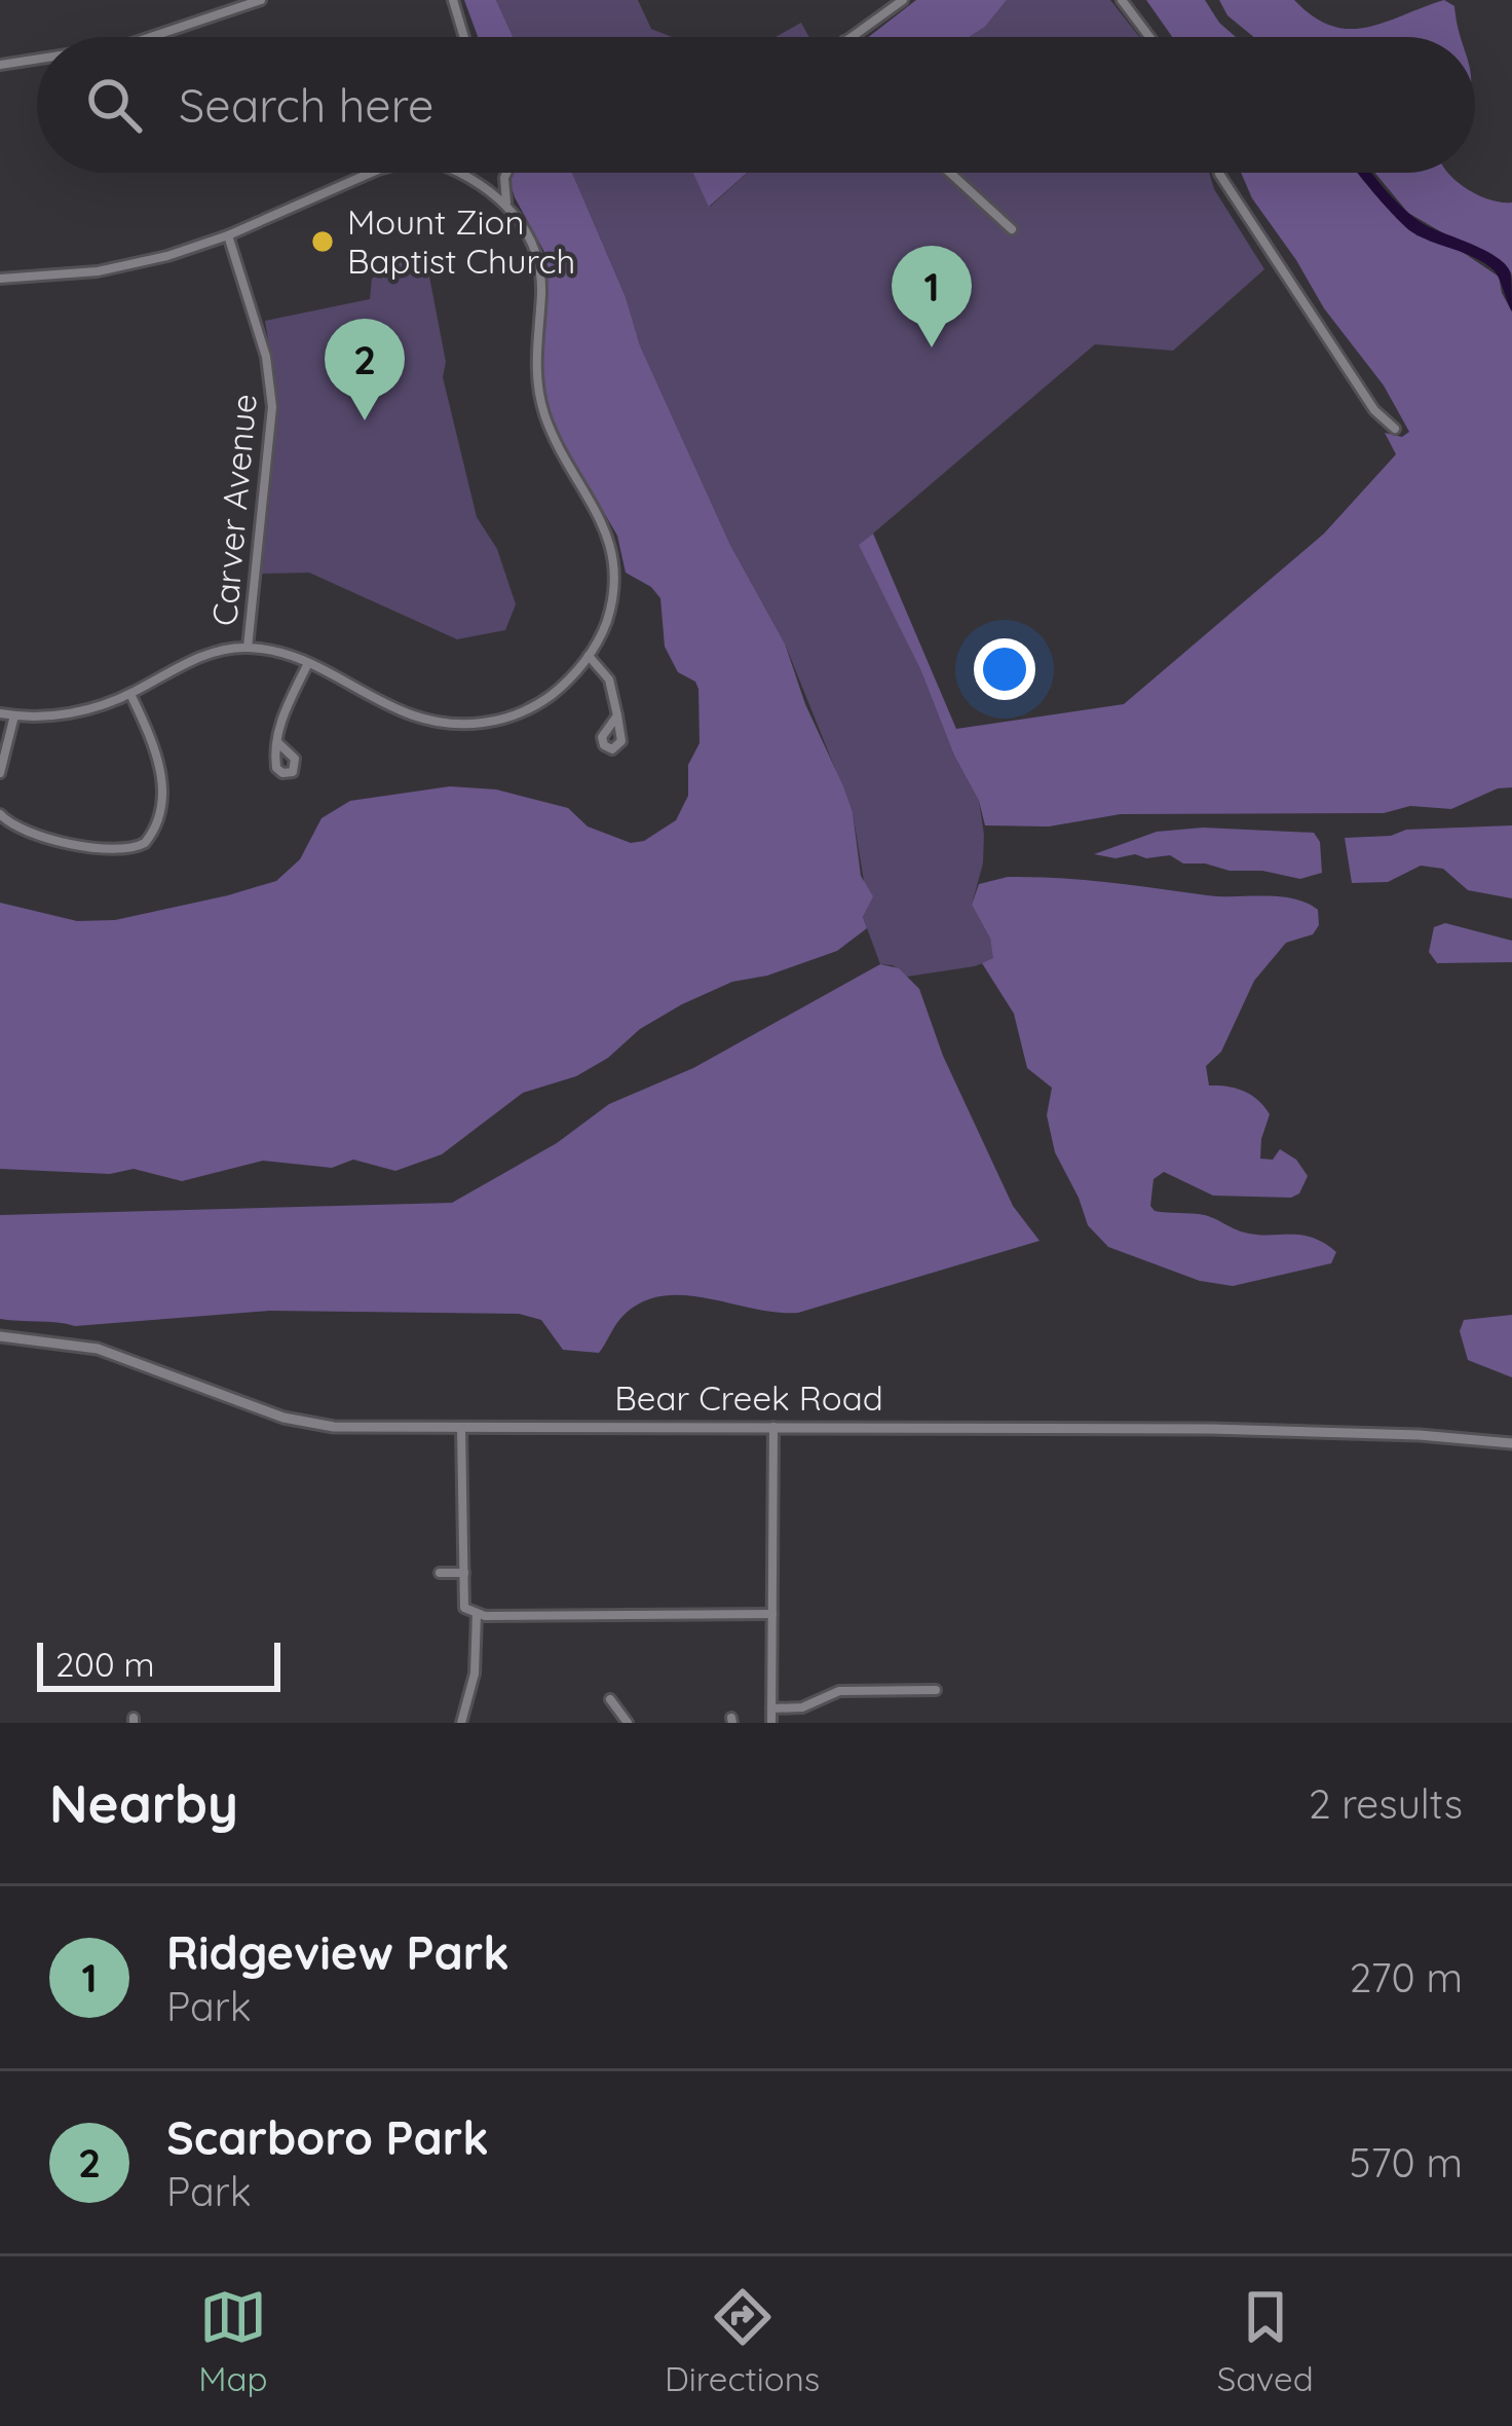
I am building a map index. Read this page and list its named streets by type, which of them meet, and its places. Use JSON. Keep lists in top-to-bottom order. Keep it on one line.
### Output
{"streets":{"street":["Carver Avenue","Bear Creek Road"]},"places":["Mount Zion Baptist Church"],"scale_bar":"200 m","page":{"search":"Search here","pins":["1","2"],"scale":"200 m","heading":["Nearby","2 results"],"list":[{"mark":"1","name":"Ridgeview Park","note":"Park","value":"270 m"},{"mark":"2","name":"Scarboro Park","note":"Park","value":"570 m"}],"nav":["Map","Directions","Saved"]}}
